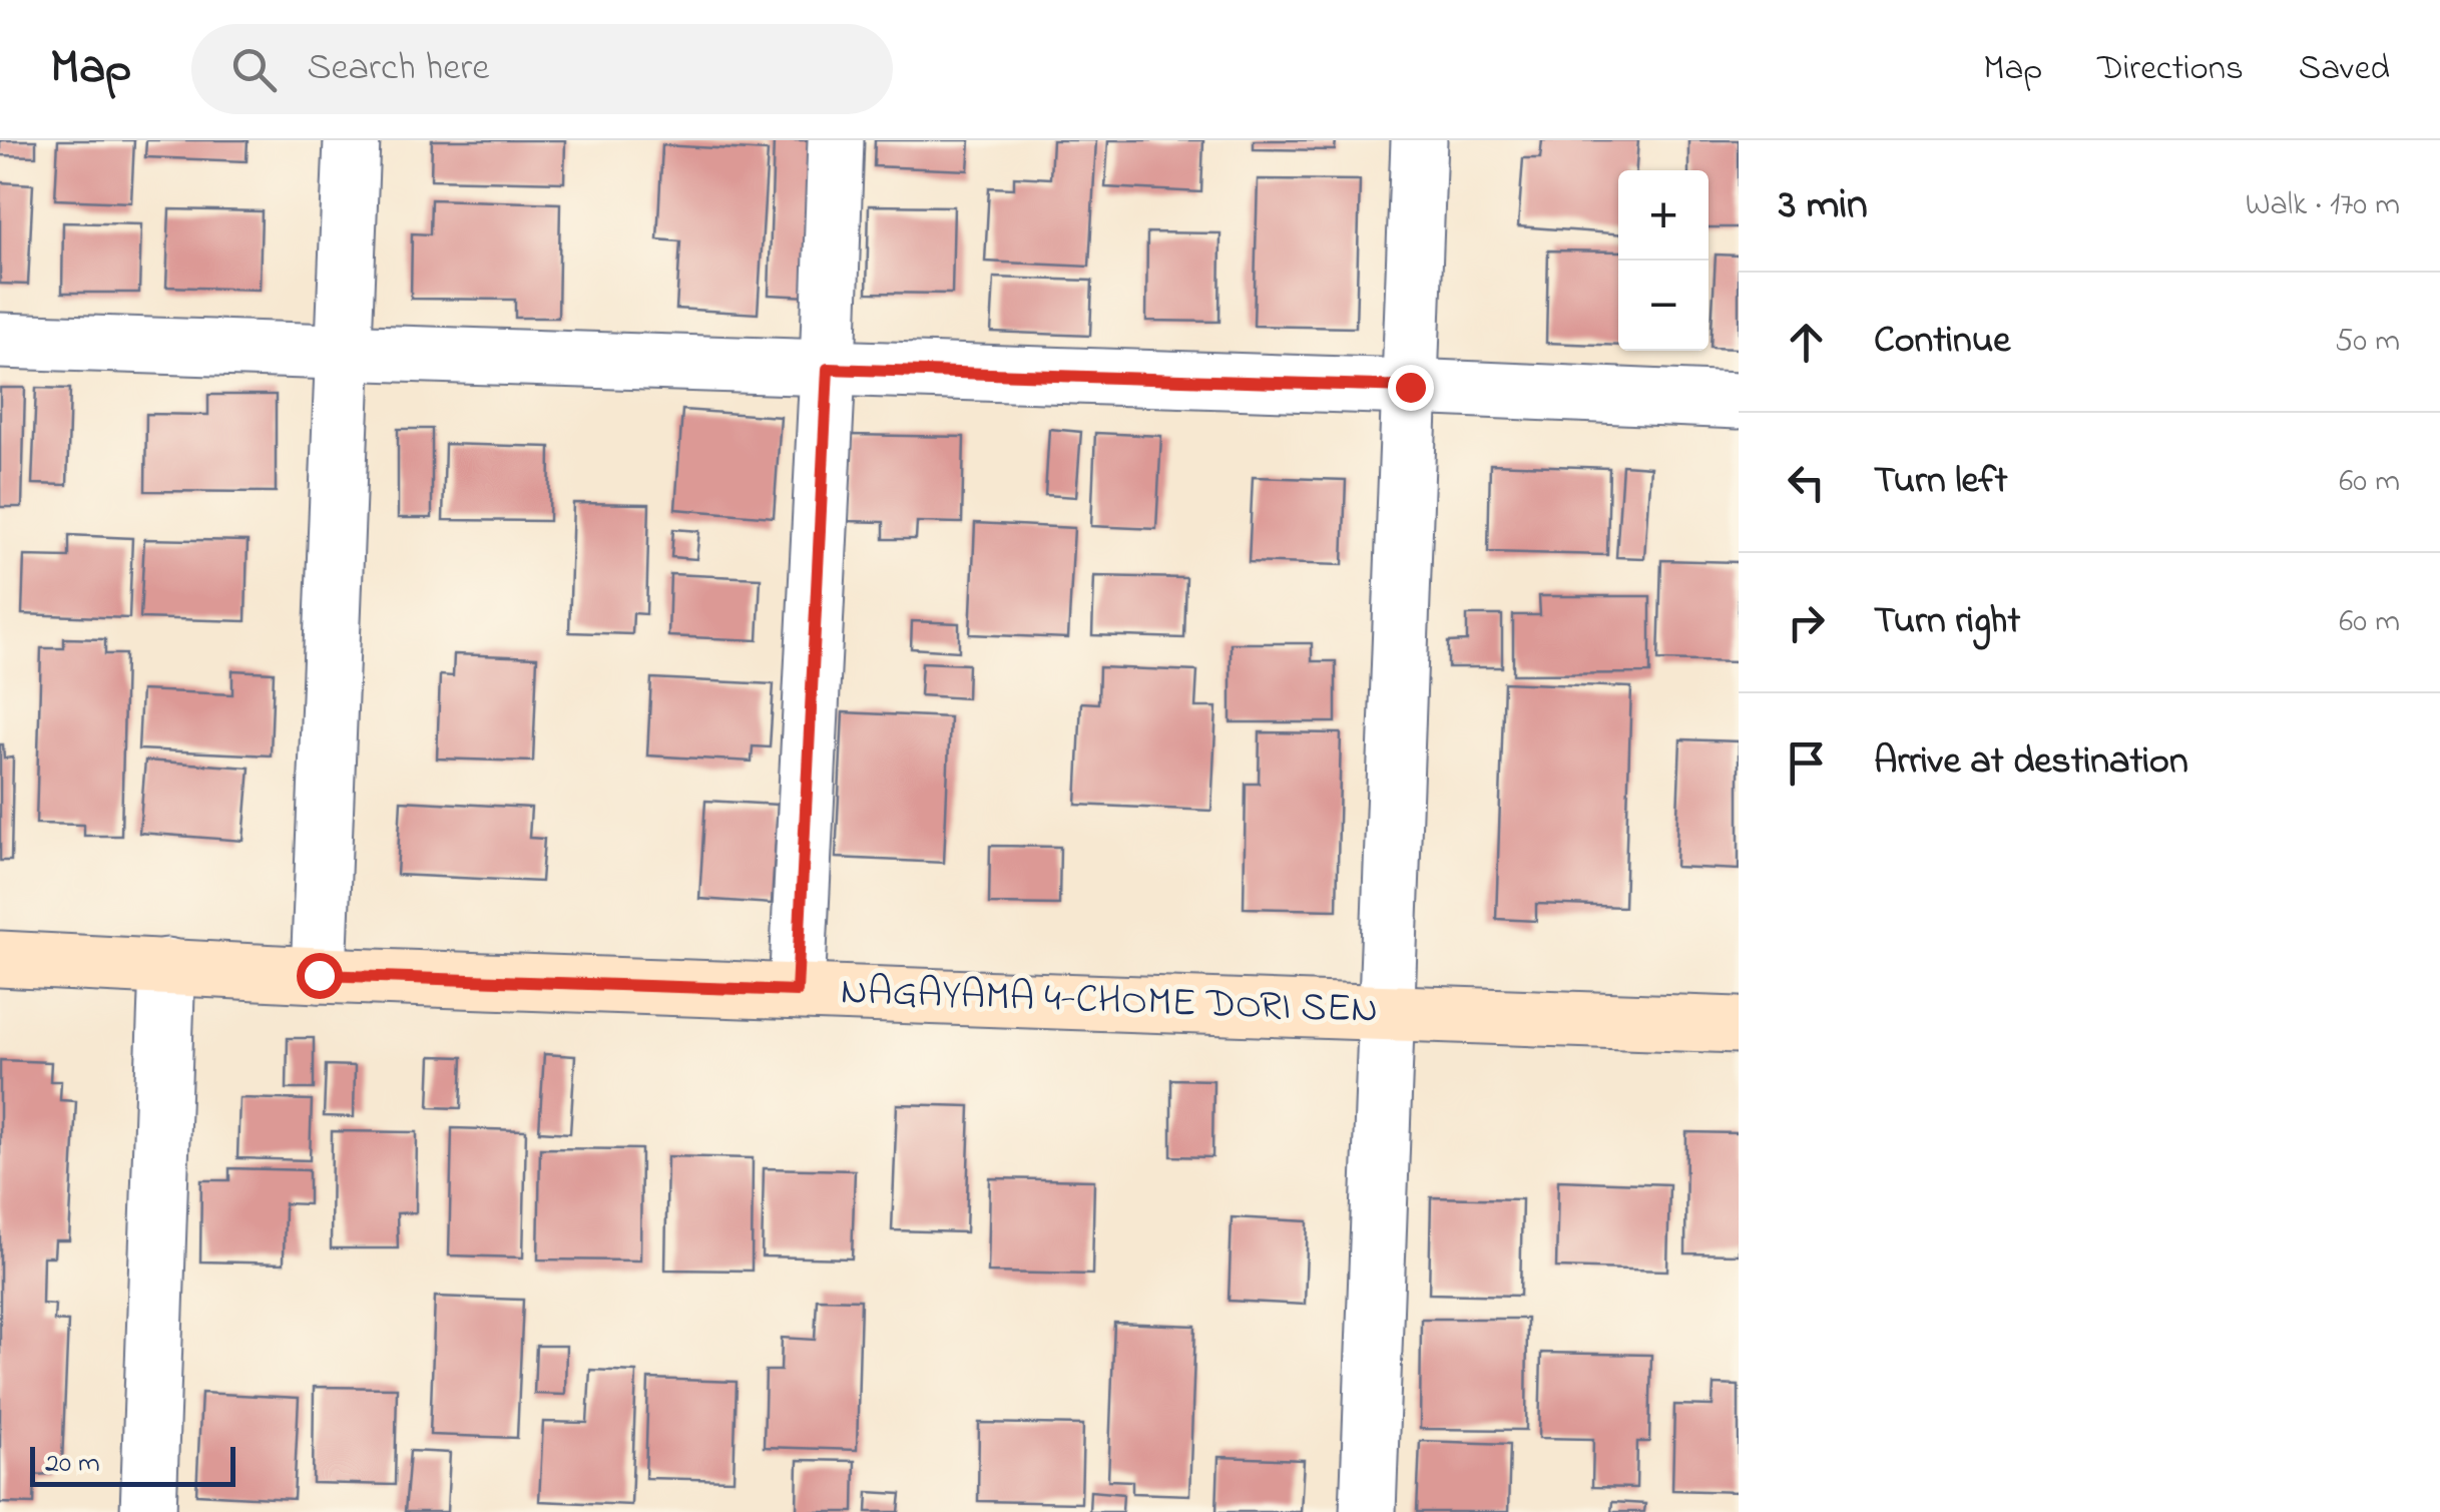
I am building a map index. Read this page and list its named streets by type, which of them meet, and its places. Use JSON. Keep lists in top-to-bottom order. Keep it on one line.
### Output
{"streets":{"street":["NAGAYAMA 4-CHOME DORI SEN"]},"scale_bar":"20 m","page":{"header":"Map","search":"Search here","nav":["Map","Directions","Saved"],"heading":["3 min","Walk · 170 m"],"map_buttons":["+","−"],"list":[["Continue","50 m"],["Turn left","60 m"],["Turn right","60 m"],"Arrive at destination"],"scale":"20 m"}}
